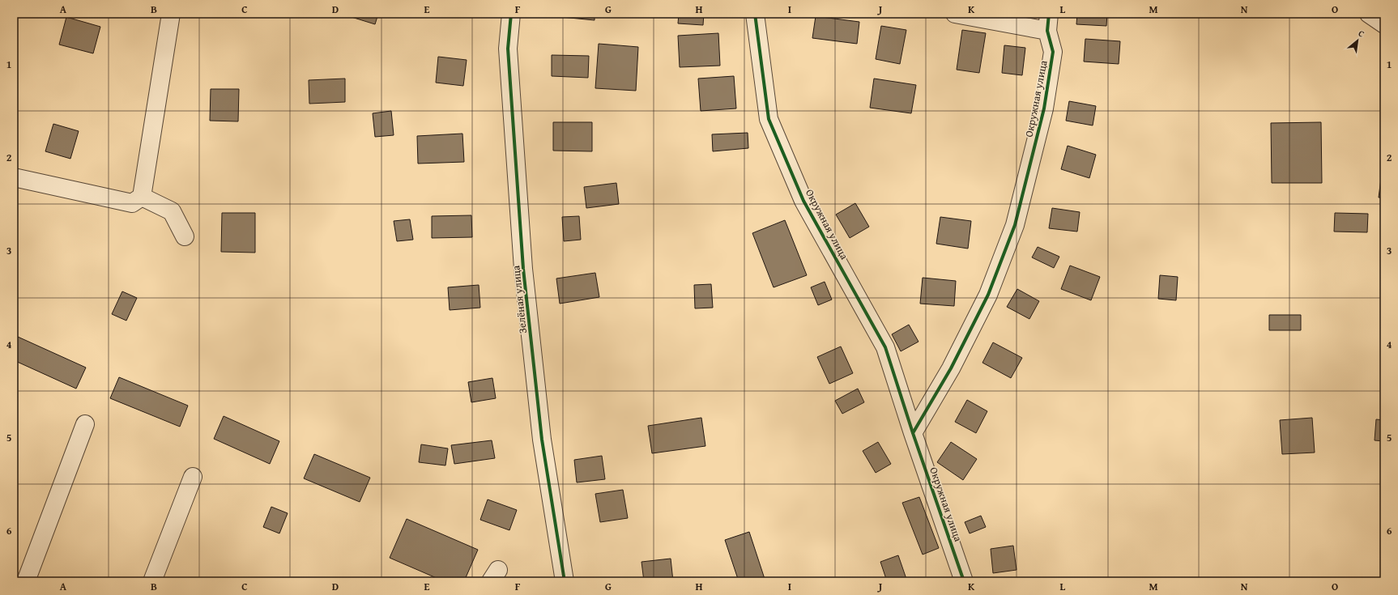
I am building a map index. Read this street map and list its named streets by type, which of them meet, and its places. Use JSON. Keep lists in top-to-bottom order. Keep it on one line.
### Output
{"streets":{"street":["Окружная улица","Зелёная улица"]},"north":"top right","grid":{"columns":["A","B","C","D","E","F","G","H","I","J","K","L","M","N","O"],"rows":["1","2","3","4","5","6"]}}
